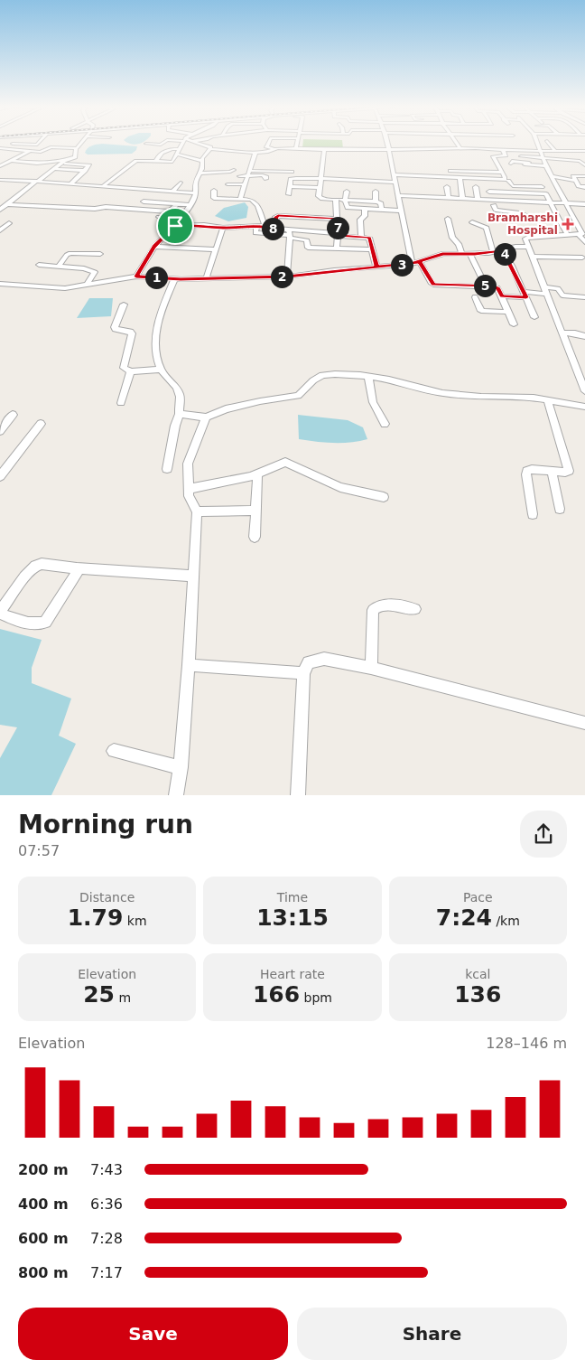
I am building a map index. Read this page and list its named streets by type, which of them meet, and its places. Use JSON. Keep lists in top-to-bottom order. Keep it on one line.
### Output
{"places":{"health":["Bramharshi Hospital"]},"page":{"pins":["7","8","4","3","2","1","5"],"heading":["Morning run","07:57"],"stats":[["Distance","1.79 km"],["Time","13:15"],["Pace","7:24 /km"],["Elevation","25 m"],["Heart rate","166 bpm"],["kcal","136"]],"chart":["Elevation","128–146 m"],"list":[{"name":"200 m","note":"7:43"},{"name":"400 m","note":"6:36"},{"name":"600 m","note":"7:28"},{"name":"800 m","note":"7:17"}],"buttons":["Save","Share"]}}
